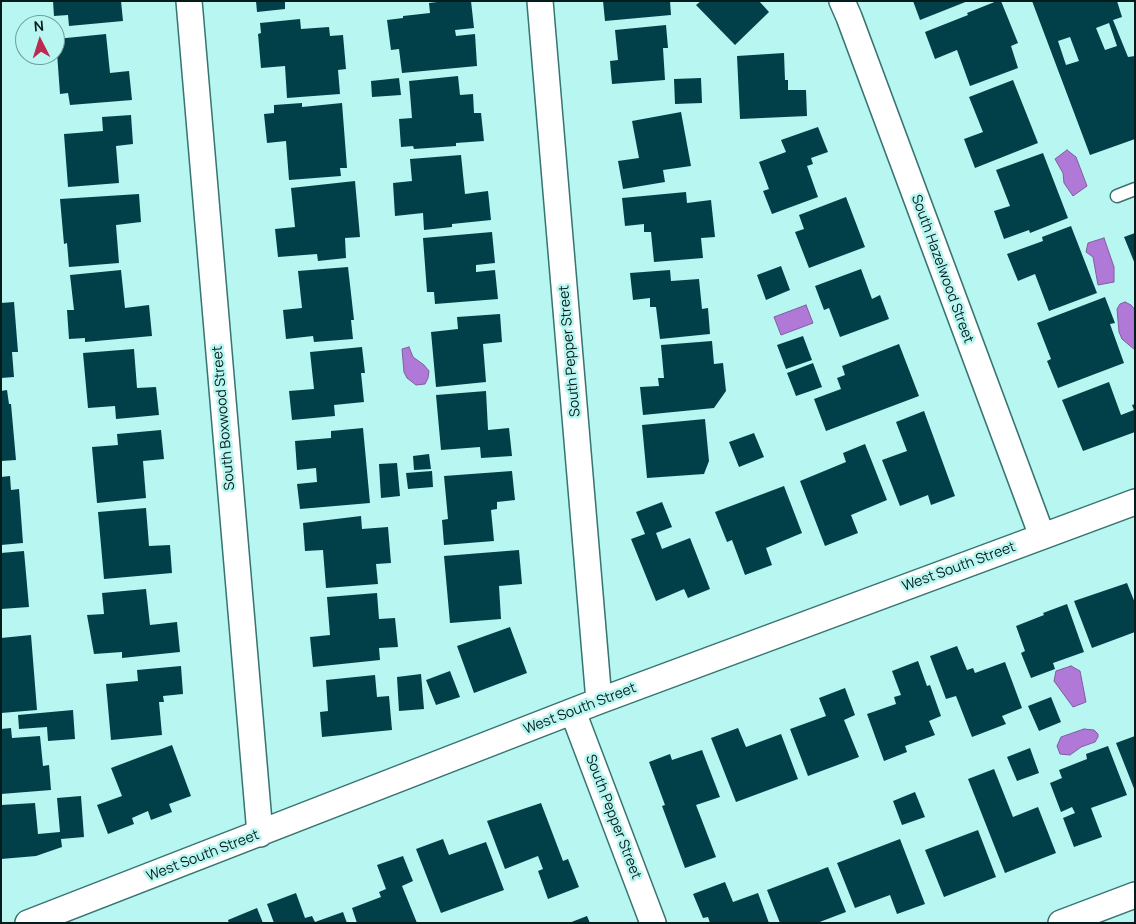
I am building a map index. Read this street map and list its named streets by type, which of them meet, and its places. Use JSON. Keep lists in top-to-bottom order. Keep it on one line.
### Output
{"streets":{"street":["South Hazelwood Street","South Pepper Street","South Boxwood Street","West South Street"]},"crossings":[["South Hazelwood Street","West South Street"],["South Pepper Street","West South Street"],["South Boxwood Street","West South Street"]],"north":"top"}
